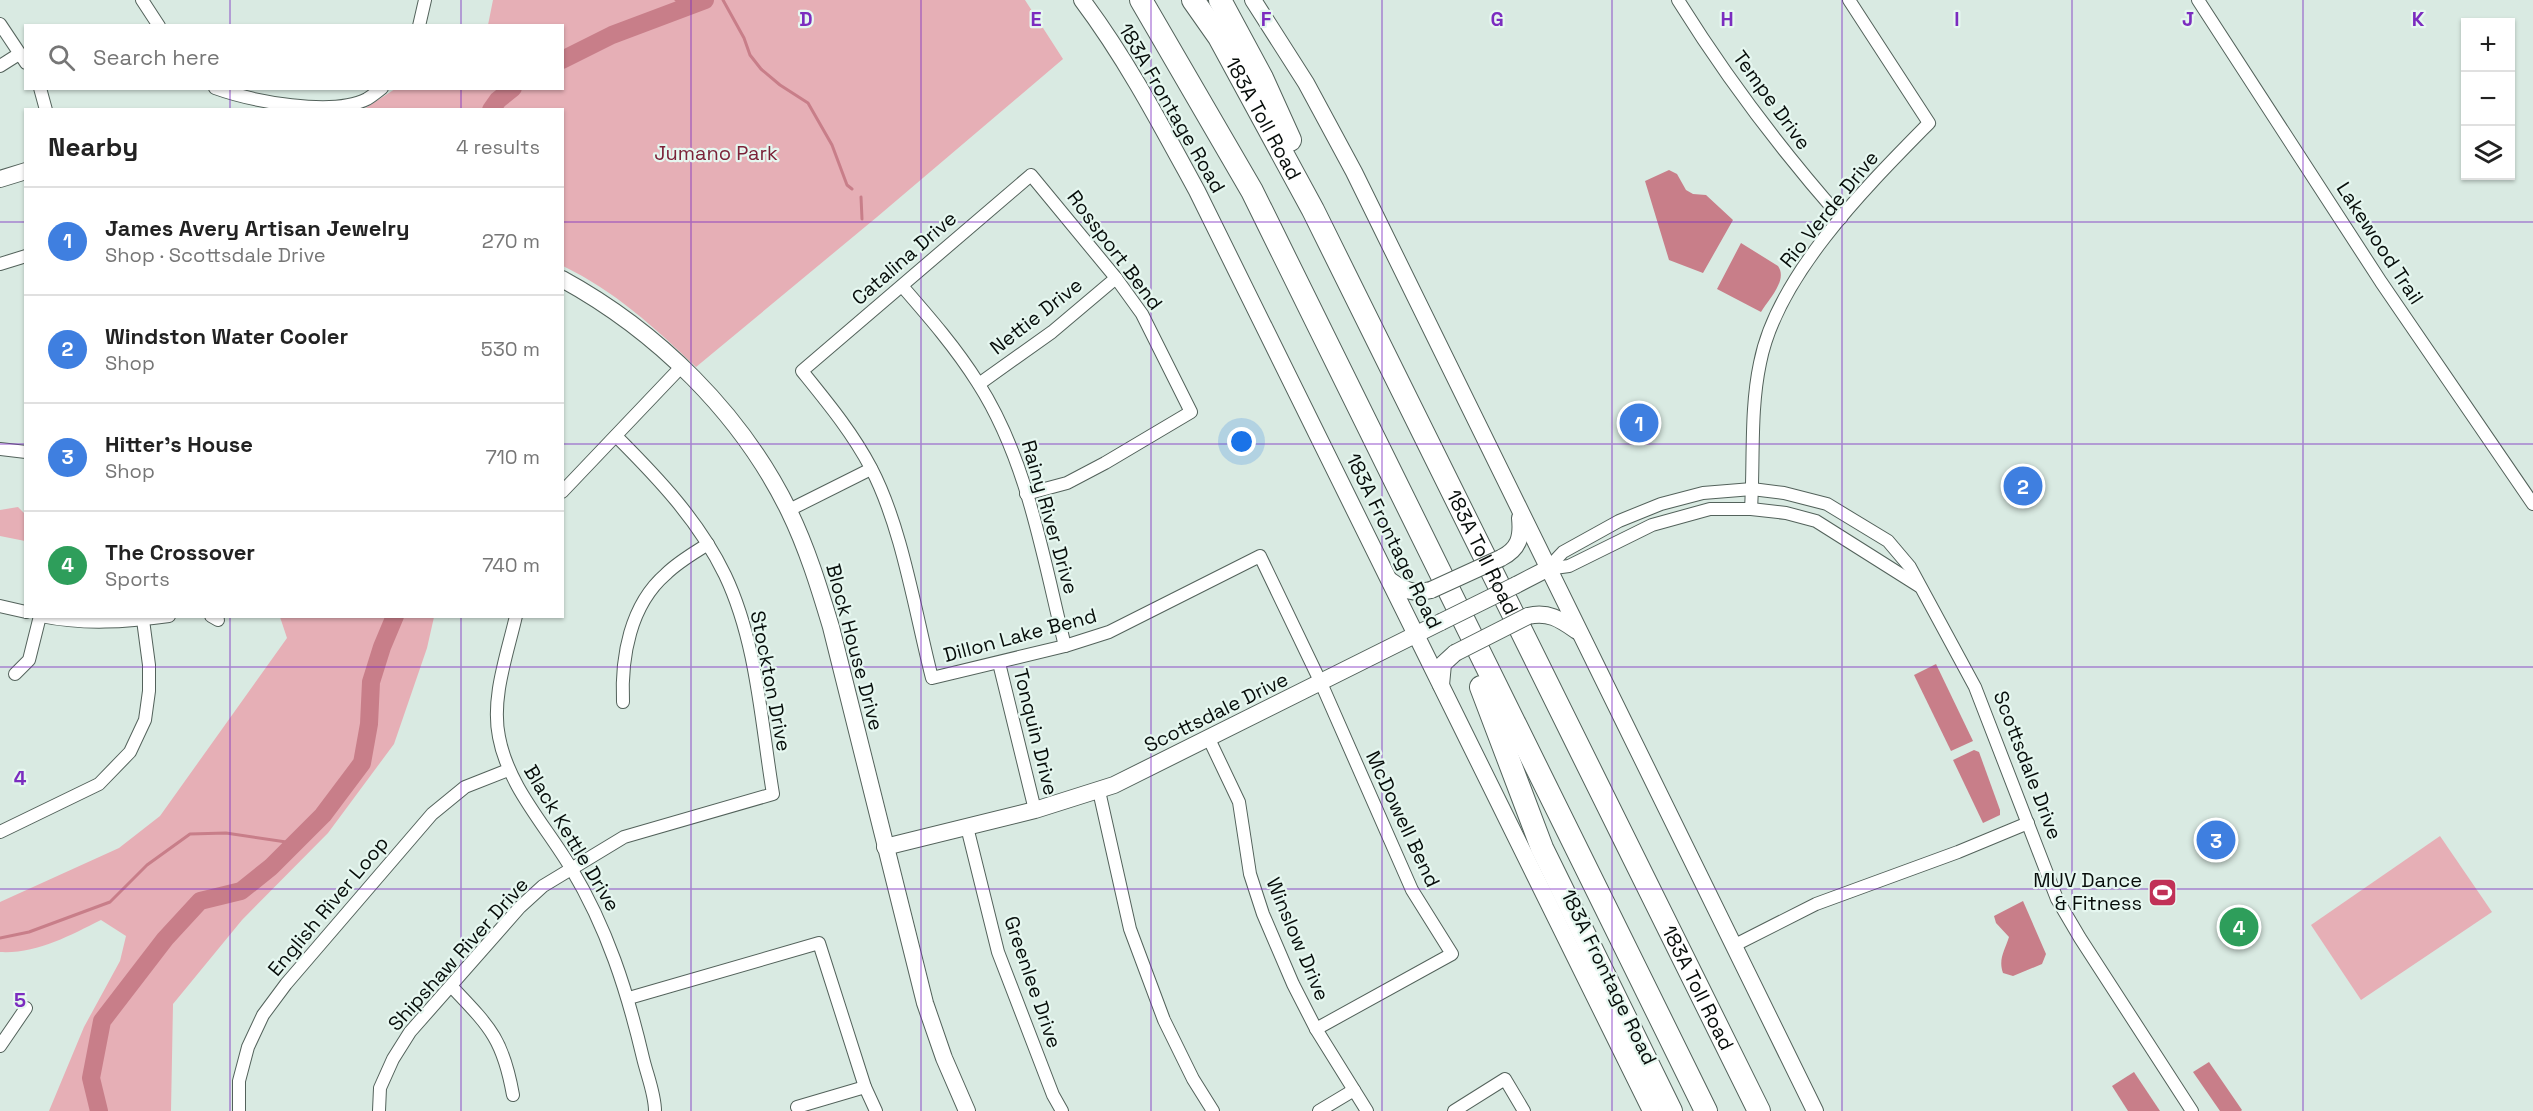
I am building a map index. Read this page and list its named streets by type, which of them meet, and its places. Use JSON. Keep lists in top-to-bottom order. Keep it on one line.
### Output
{"streets":{"highway":["183A Toll Road"],"main road":["183A Frontage Road","Block House Drive","Scottsdale Drive"],"street":["Tempe Drive","Rio Verde Drive","Lakewood Trail","Rossport Bend","Catalina Drive","Nettie Drive","Rainy River Drive","Dillon Lake Bend","Stockton Drive","Tonquin Drive","McDowell Bend","Black Kettle Drive","English River Loop","Winslow Drive","Shipshaw River Drive","Greenlee Drive"]},"crossings":[["Tempe Drive","Rio Verde Drive"],["183A Frontage Road","Scottsdale Drive"],["Rio Verde Drive","Scottsdale Drive"],["Rossport Bend","Catalina Drive"],["Rossport Bend","Nettie Drive"],["Rossport Bend","Rainy River Drive"],["Catalina Drive","Rainy River Drive"],["Catalina Drive","Dillon Lake Bend"],["Nettie Drive","Rainy River Drive"],["Rainy River Drive","Dillon Lake Bend"],["Dillon Lake Bend","Tonquin Drive"],["Dillon Lake Bend","McDowell Bend"],["Block House Drive","Scottsdale Drive"],["Stockton Drive","Shipshaw River Drive"],["Scottsdale Drive","Tonquin Drive"],["Scottsdale Drive","McDowell Bend"],["Scottsdale Drive","Winslow Drive"],["Scottsdale Drive","Greenlee Drive"],["McDowell Bend","Winslow Drive"],["Black Kettle Drive","English River Loop"],["Black Kettle Drive","Shipshaw River Drive"]],"parks":["Jumano Park"],"places":{"sports":["MUV Dance & Fitness"]},"page":{"map_buttons":["+","−"],"search":"Search here","heading":["Nearby","4 results"],"list":[{"mark":"1","name":"James Avery Artisan Jewelry","note":"Shop · Scottsdale Drive","value":"270 m"},{"mark":"2","name":"Windston Water Cooler","note":"Shop","value":"530 m"},{"mark":"3","name":"Hitter's House","note":"Shop","value":"710 m"},{"mark":"4","name":"The Crossover","note":"Sports","value":"740 m"}],"pins":["1","2","3","4"]},"grid":{"columns":["D","E","F","G","H","I","J","K"],"rows":["4","5"]}}
